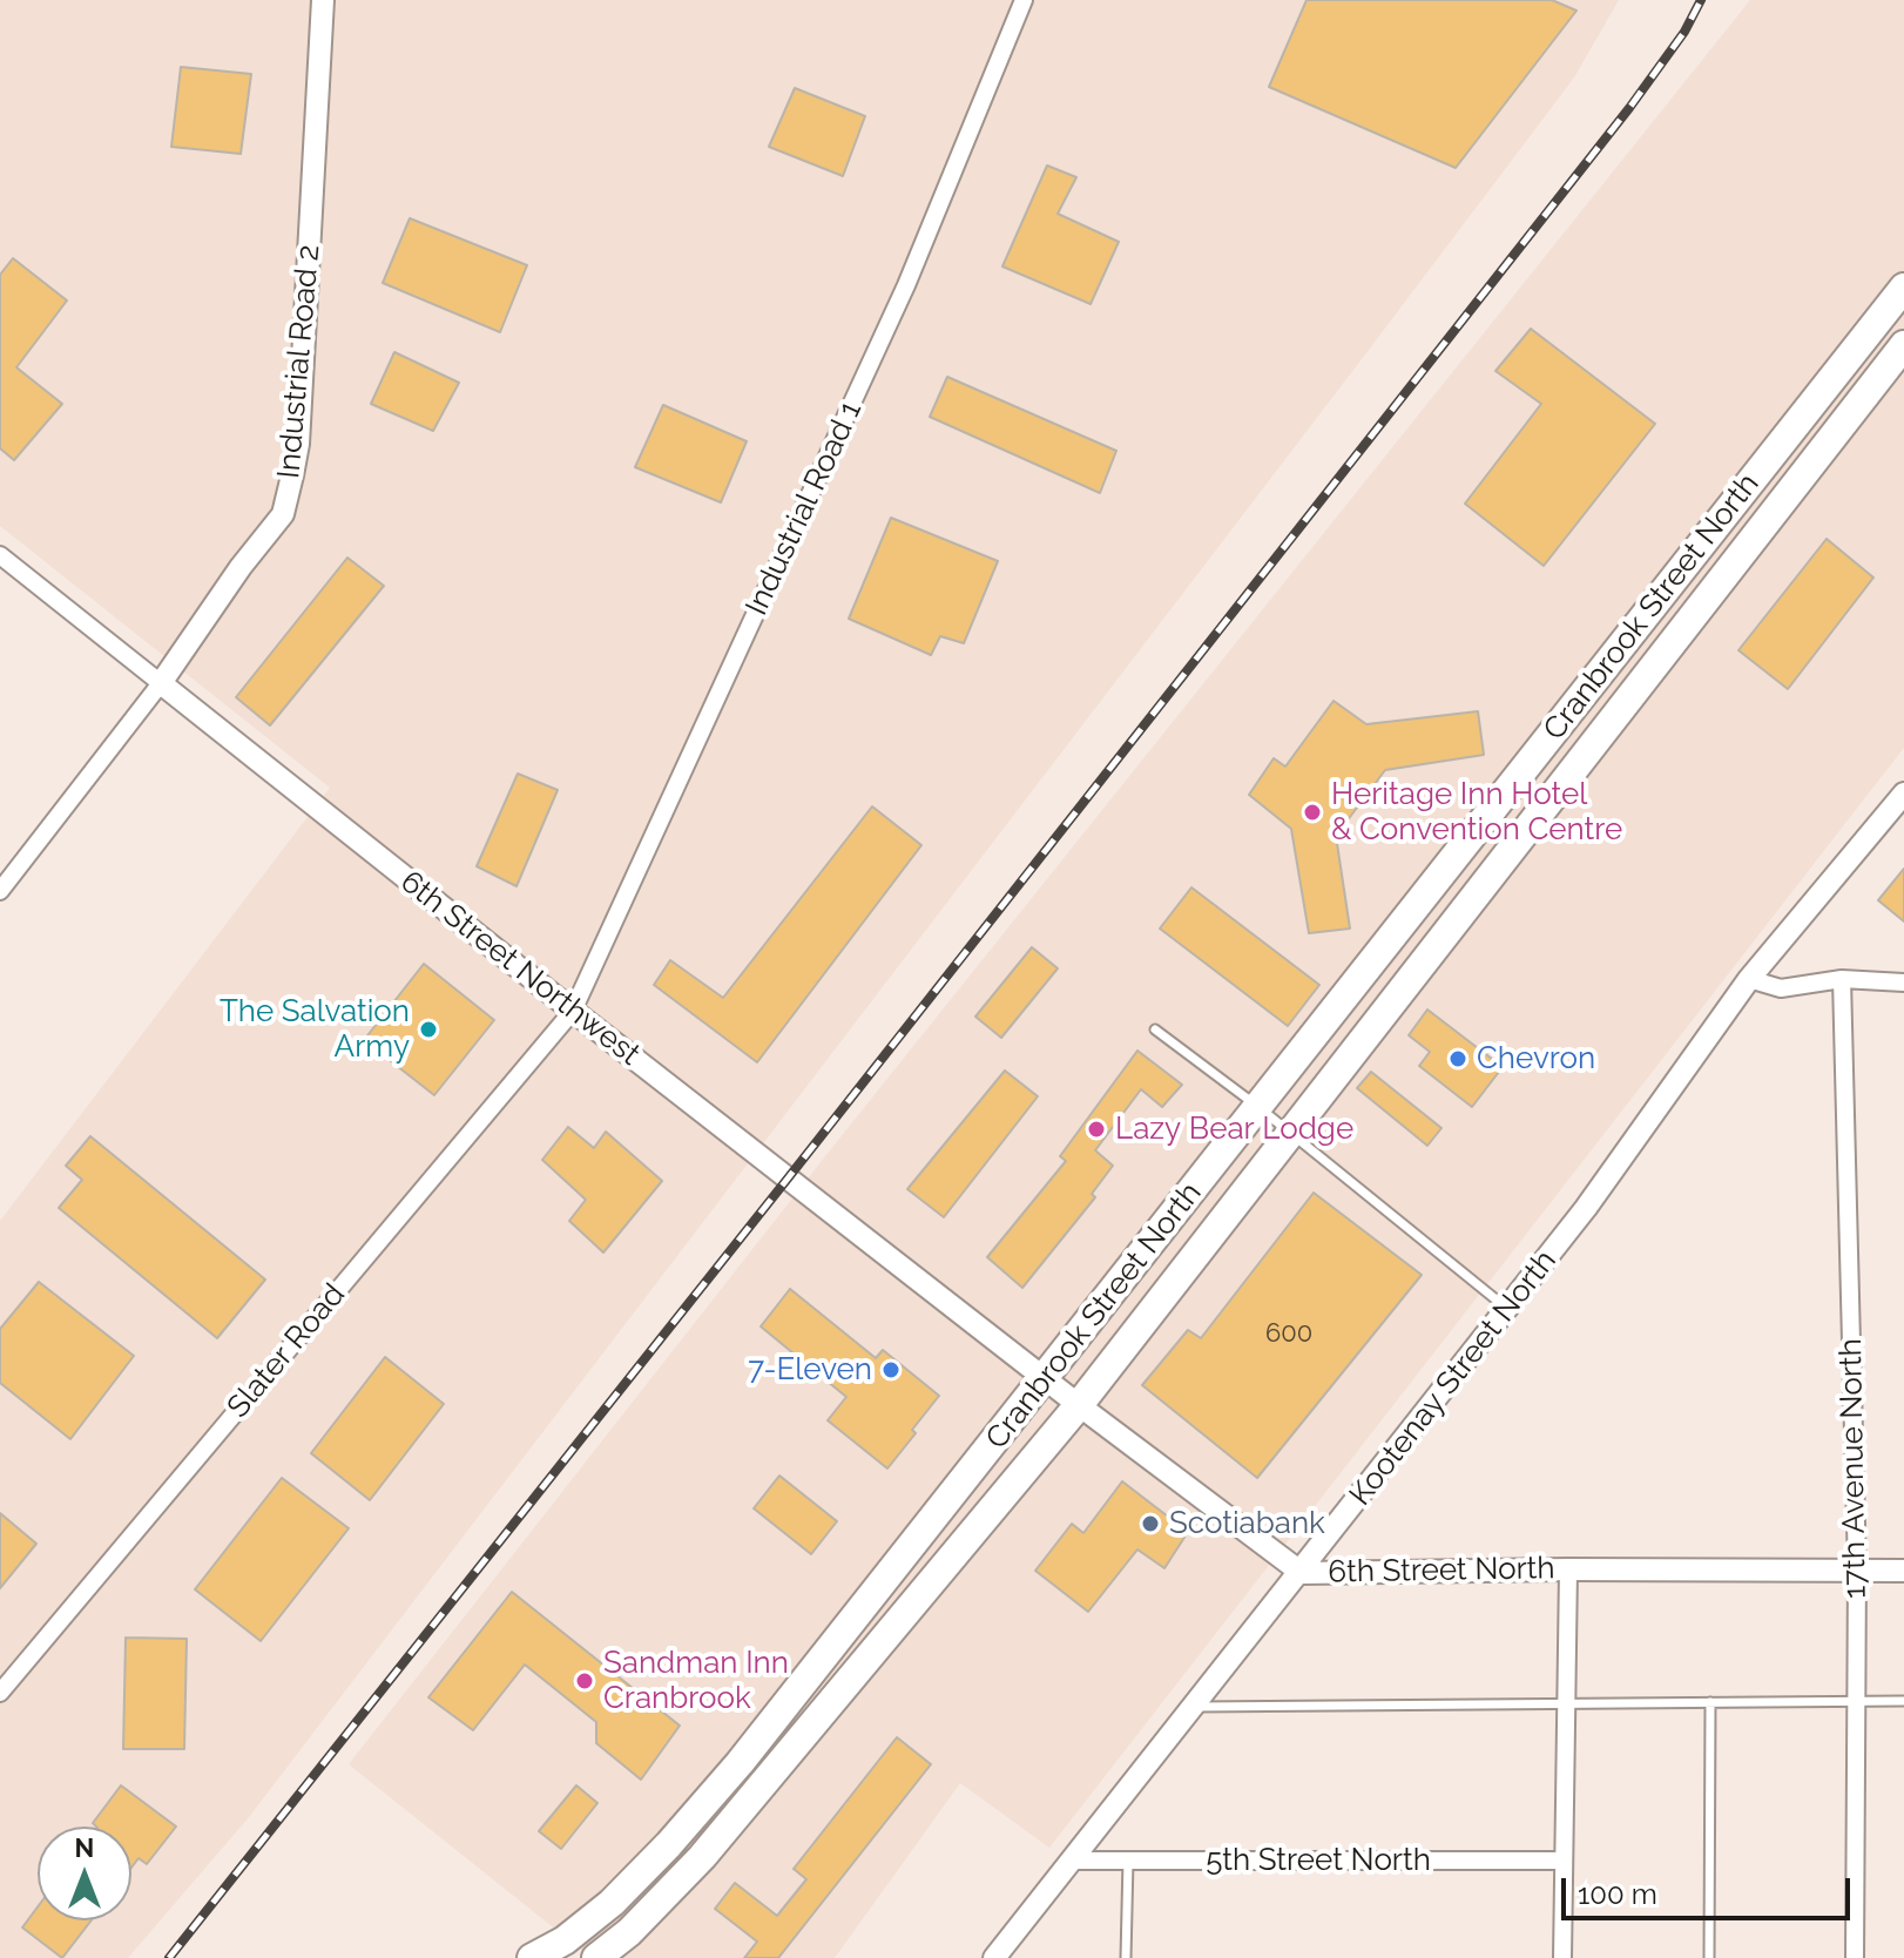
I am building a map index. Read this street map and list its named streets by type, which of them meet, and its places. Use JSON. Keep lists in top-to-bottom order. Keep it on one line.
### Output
{"streets":{"highway":["Cranbrook Street North"],"street":["Industrial Road 2","Industrial Road 1","6th Street Northwest","Slater Road","Kootenay Street North","17th Avenue North","6th Street North","5th Street North"]},"crossings":[["Industrial Road 2","6th Street Northwest"],["Industrial Road 1","6th Street Northwest"],["Industrial Road 1","Slater Road"],["Cranbrook Street North","6th Street Northwest"],["Cranbrook Street North","6th Street North"],["6th Street Northwest","Slater Road"],["6th Street Northwest","6th Street North"],["Kootenay Street North","6th Street North"],["Kootenay Street North","5th Street North"],["17th Avenue North","6th Street North"]],"places":["Heritage Inn Hotel & Convention Centre","The Salvation Army","Chevron","Lazy Bear Lodge","7-Eleven","Scotiabank","Sandman Inn Cranbrook"],"house_numbers":["600"],"scale_bar":"100 m","north":"top"}
